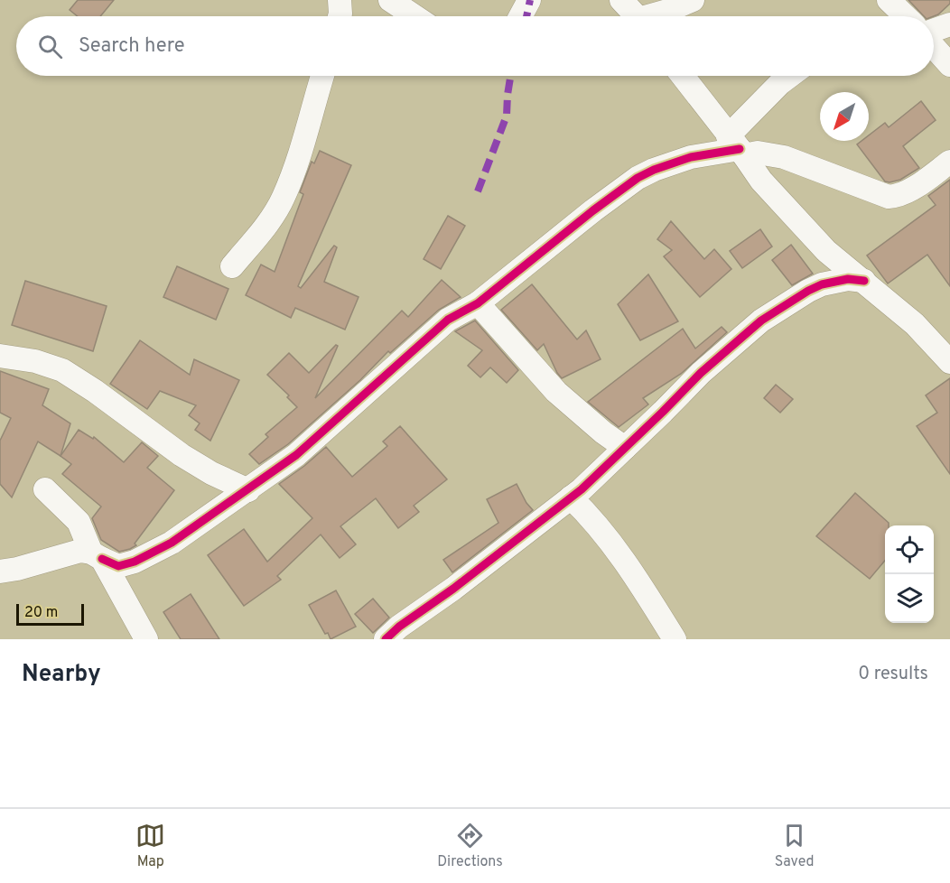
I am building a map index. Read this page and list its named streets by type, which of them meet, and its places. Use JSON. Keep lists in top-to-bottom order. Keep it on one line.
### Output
{"scale_bar":"20 m","north":"bottom left","page":{"search":"Search here","scale":"20 m","heading":["Nearby","0 results"],"nav":["Map","Directions","Saved"]}}
